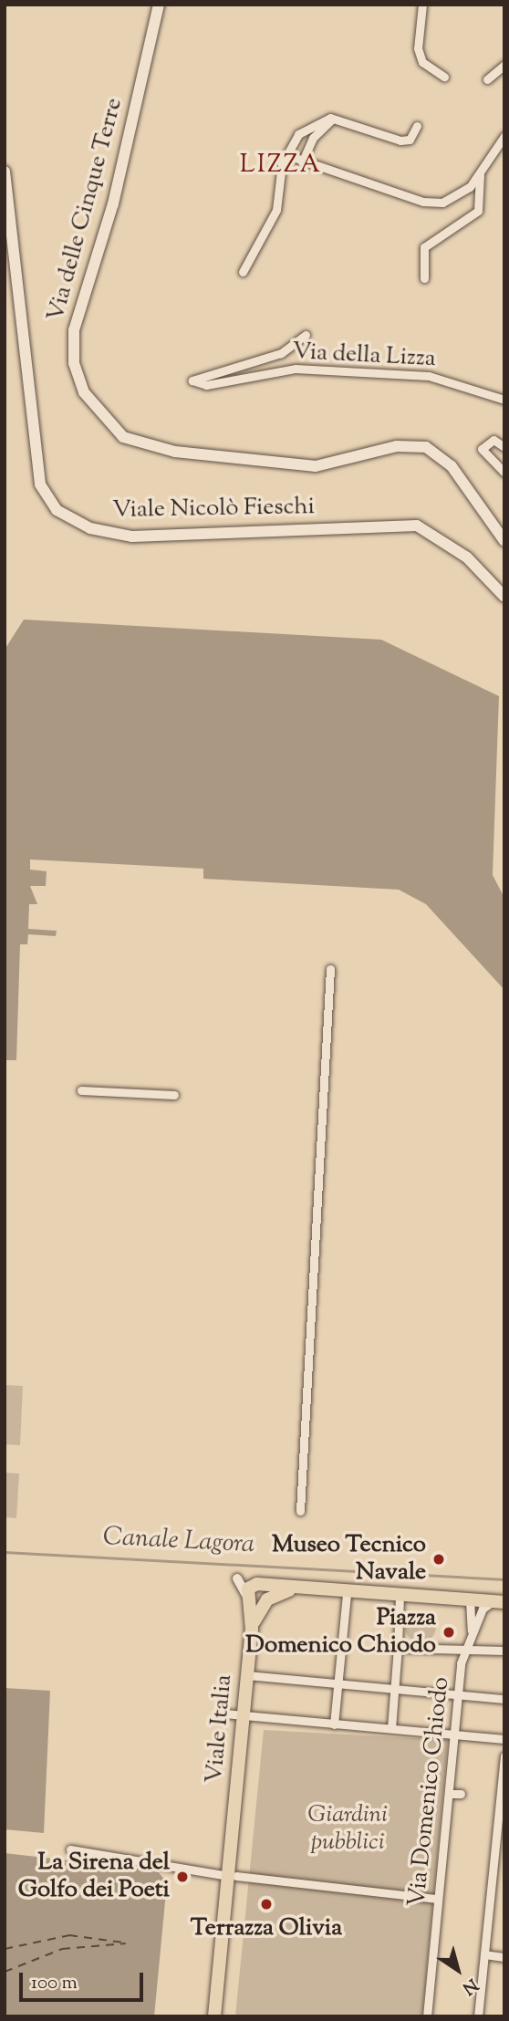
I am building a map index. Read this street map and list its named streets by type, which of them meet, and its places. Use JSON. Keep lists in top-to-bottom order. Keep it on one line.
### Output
{"streets":{"main road":["Via delle Cinque Terre","Viale Nicolò Fieschi","Viale Italia"],"street":["Via della Lizza","Via Domenico Chiodo"]},"districts":["LIZZA"],"water":["Canale Lagora"],"parks":["Giardini pubblici"],"places":["Museo Tecnico Navale","Piazza Domenico Chiodo","La Sirena del Golfo dei Poeti","Terrazza Olivia"],"scale_bar":"100 m","north":"bottom right"}
